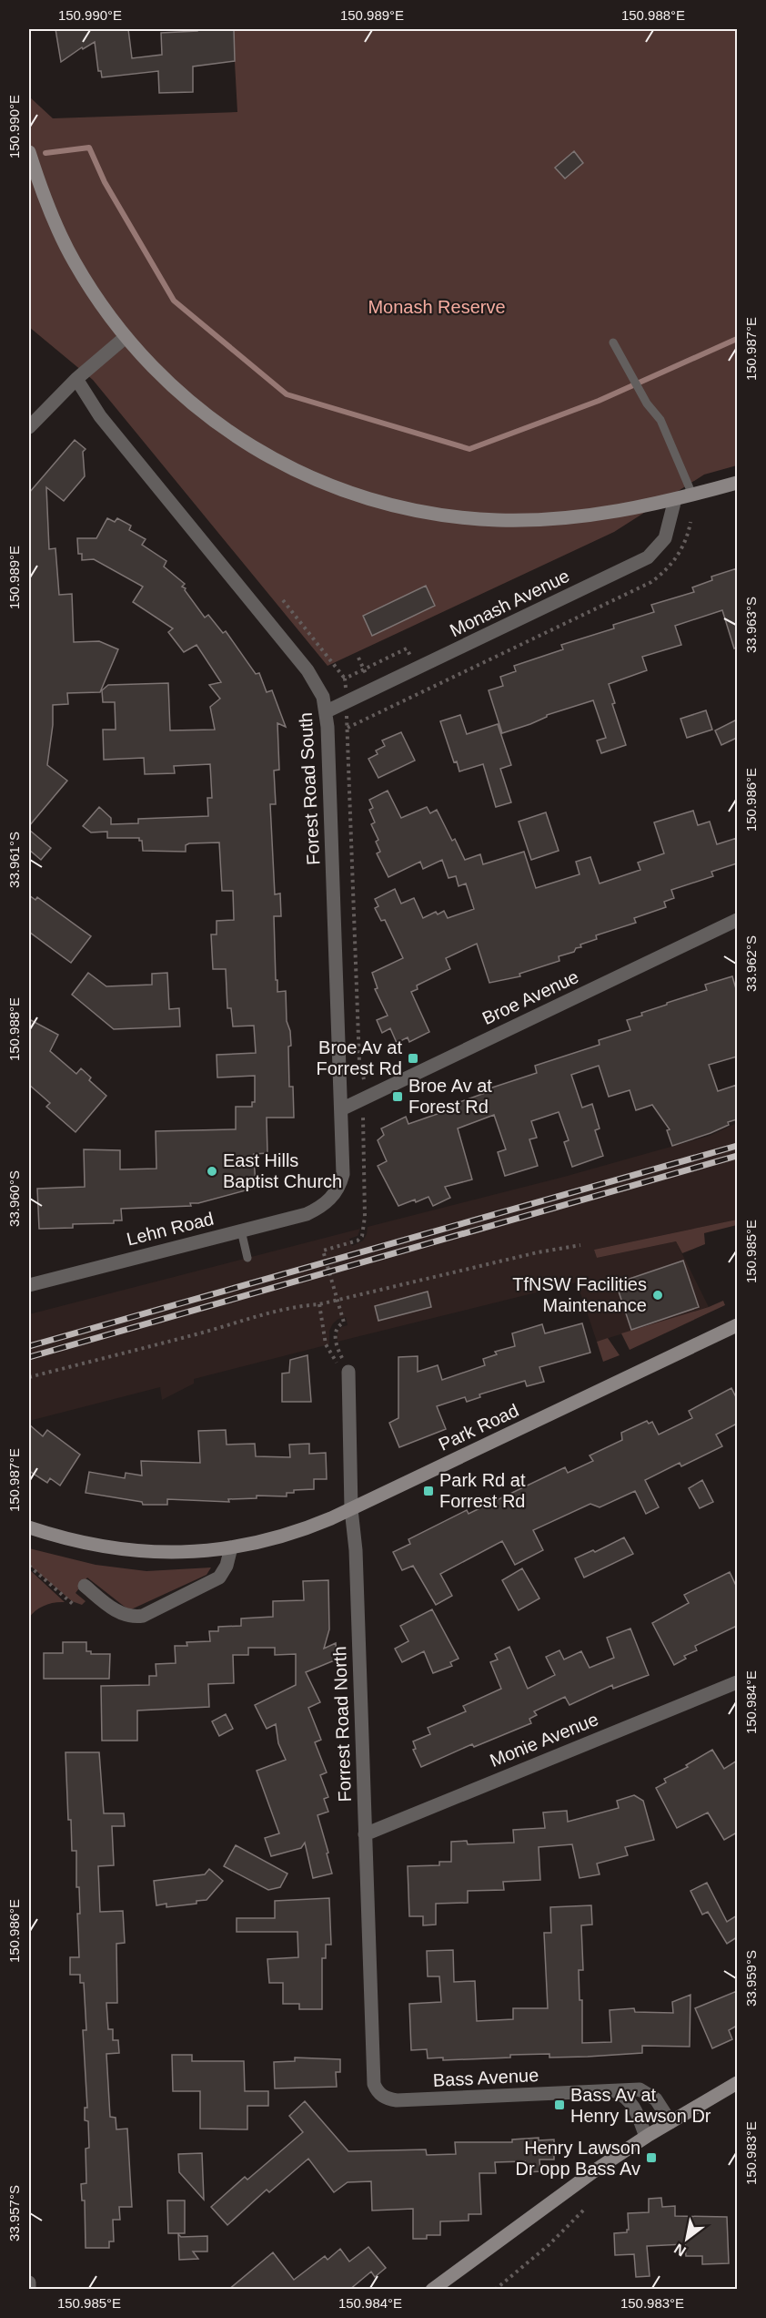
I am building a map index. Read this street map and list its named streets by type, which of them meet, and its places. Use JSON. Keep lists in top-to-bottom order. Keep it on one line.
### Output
{"streets":{"main road":["Park Road"],"street":["Monash Avenue","Forest Road South","Broe Avenue","Lehn Road","Forrest Road North","Monie Avenue","Bass Avenue"]},"crossings":[["Monash Avenue","Forest Road South"],["Forest Road South","Broe Avenue"],["Forest Road South","Lehn Road"],["Park Road","Forrest Road North"],["Forrest Road North","Monie Avenue"],["Forrest Road North","Bass Avenue"]],"parks":["Monash Reserve"],"places":{"transit":["Broe Av at Forrest Rd","Broe Av at Forest Rd","Park Rd at Forrest Rd","Bass Av at Henry Lawson Dr","Henry Lawson Dr opp Bass Av"],"other":["East Hills Baptist Church","TfNSW Facilities Maintenance"]},"north":"bottom left","coordinates":["150.990°E","150.989°E","150.988°E","150.987°E","33.963°S","150.986°E","33.961°S","33.962°S","33.960°S","150.985°E","150.984°E","33.959°S","150.983°E","33.957°S"]}
